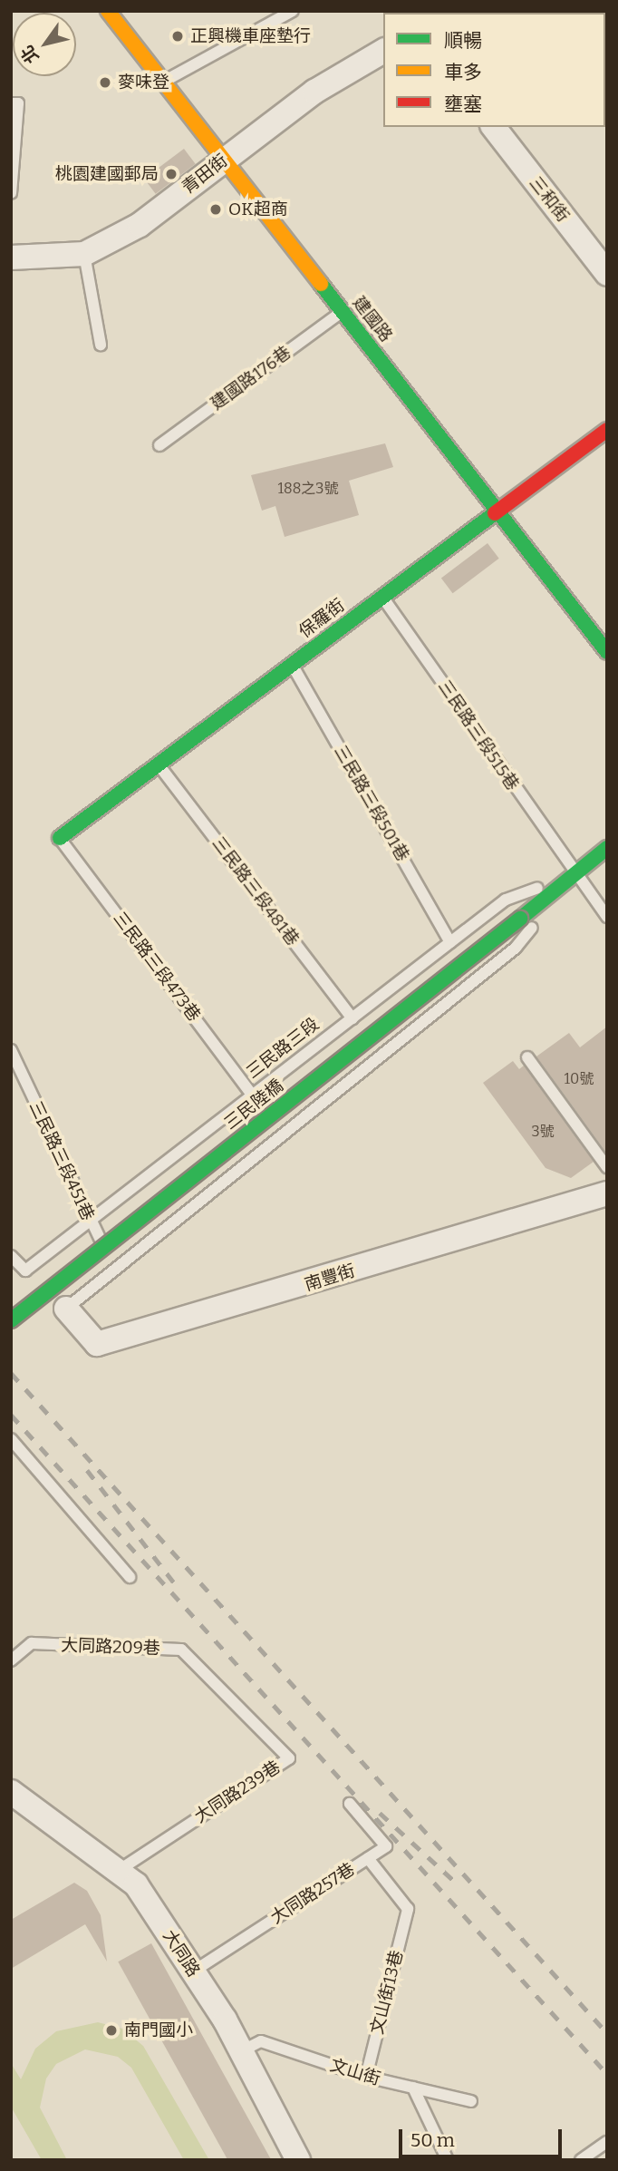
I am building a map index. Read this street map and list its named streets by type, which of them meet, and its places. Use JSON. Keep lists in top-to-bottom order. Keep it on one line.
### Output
{"streets":{"street":["青田街","三和街","建國路","保羅街","三民路三段","三民陸橋","南豐街","大同路"],"lane":["建國路176巷","三民路三段515巷","三民路三段501巷","三民路三段481巷","三民路三段473巷","三民路三段451巷","大同路209巷","大同路239巷","大同路257巷","文山街13巷","文山街"]},"crossings":[["青田街","建國路"],["建國路","建國路176巷"],["建國路","保羅街"],["保羅街","三民路三段515巷"],["保羅街","三民路三段501巷"],["保羅街","三民路三段481巷"],["保羅街","三民路三段473巷"],["三民路三段515巷","三民路三段"],["三民路三段501巷","三民路三段"],["三民路三段481巷","三民路三段"],["三民路三段473巷","三民路三段"],["三民路三段","三民陸橋"],["三民路三段","三民路三段451巷"],["三民路三段","南豐街"],["大同路209巷","大同路239巷"],["大同路239巷","大同路"],["大同路257巷","大同路"],["大同路257巷","文山街13巷"],["大同路","文山街"],["文山街13巷","文山街"]],"places":["正興機車座墊行","麥味登","桃園建國郵局","OK超商","南門國小"],"house_numbers":["188之3號","10號","3號"],"legend":["順暢","車多","壅塞"],"scale_bar":"50 m","north":"bottom left"}
